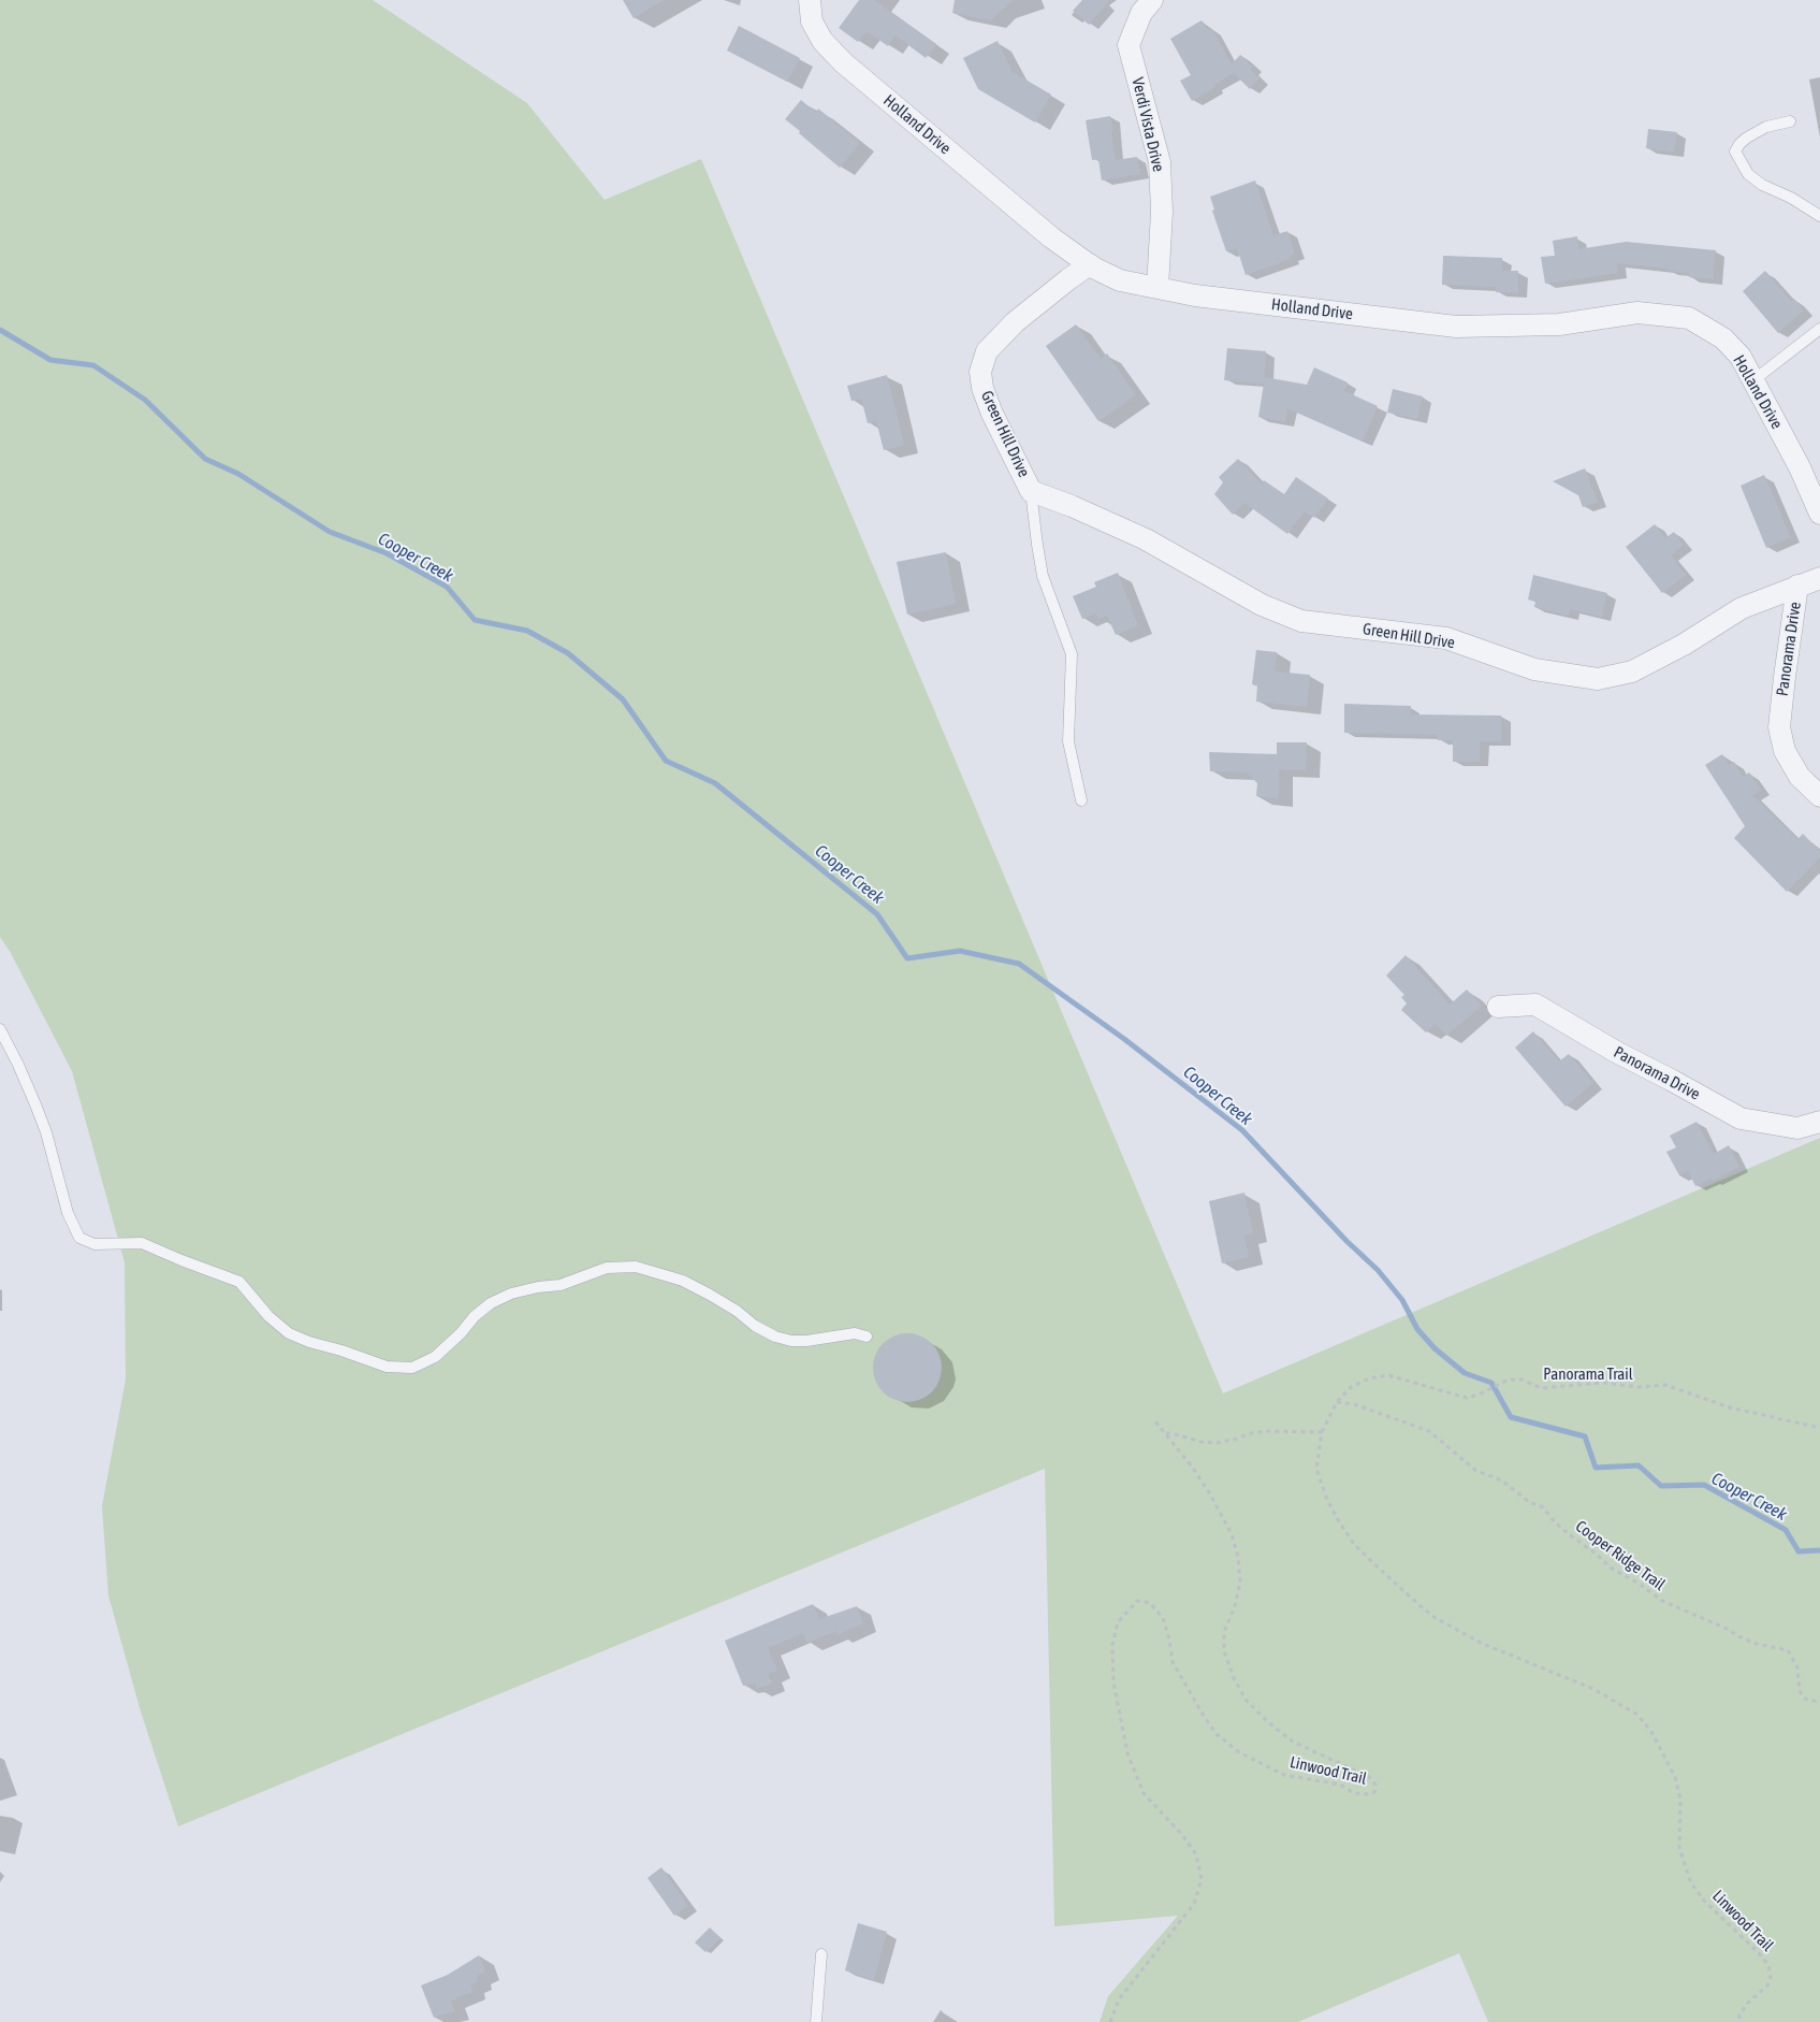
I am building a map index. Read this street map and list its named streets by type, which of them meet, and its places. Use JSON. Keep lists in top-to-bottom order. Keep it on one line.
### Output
{"streets":{"street":["Holland Drive","Verdi Vista Drive","Green Hill Drive","Panorama Drive"],"path":["Panorama Trail","Cooper Ridge Trail","Linwood Trail"]},"crossings":[["Holland Drive","Verdi Vista Drive"],["Holland Drive","Green Hill Drive"],["Green Hill Drive","Panorama Drive"],["Panorama Trail","Cooper Ridge Trail"],["Panorama Trail","Linwood Trail"]],"water":["Cooper Creek"]}
